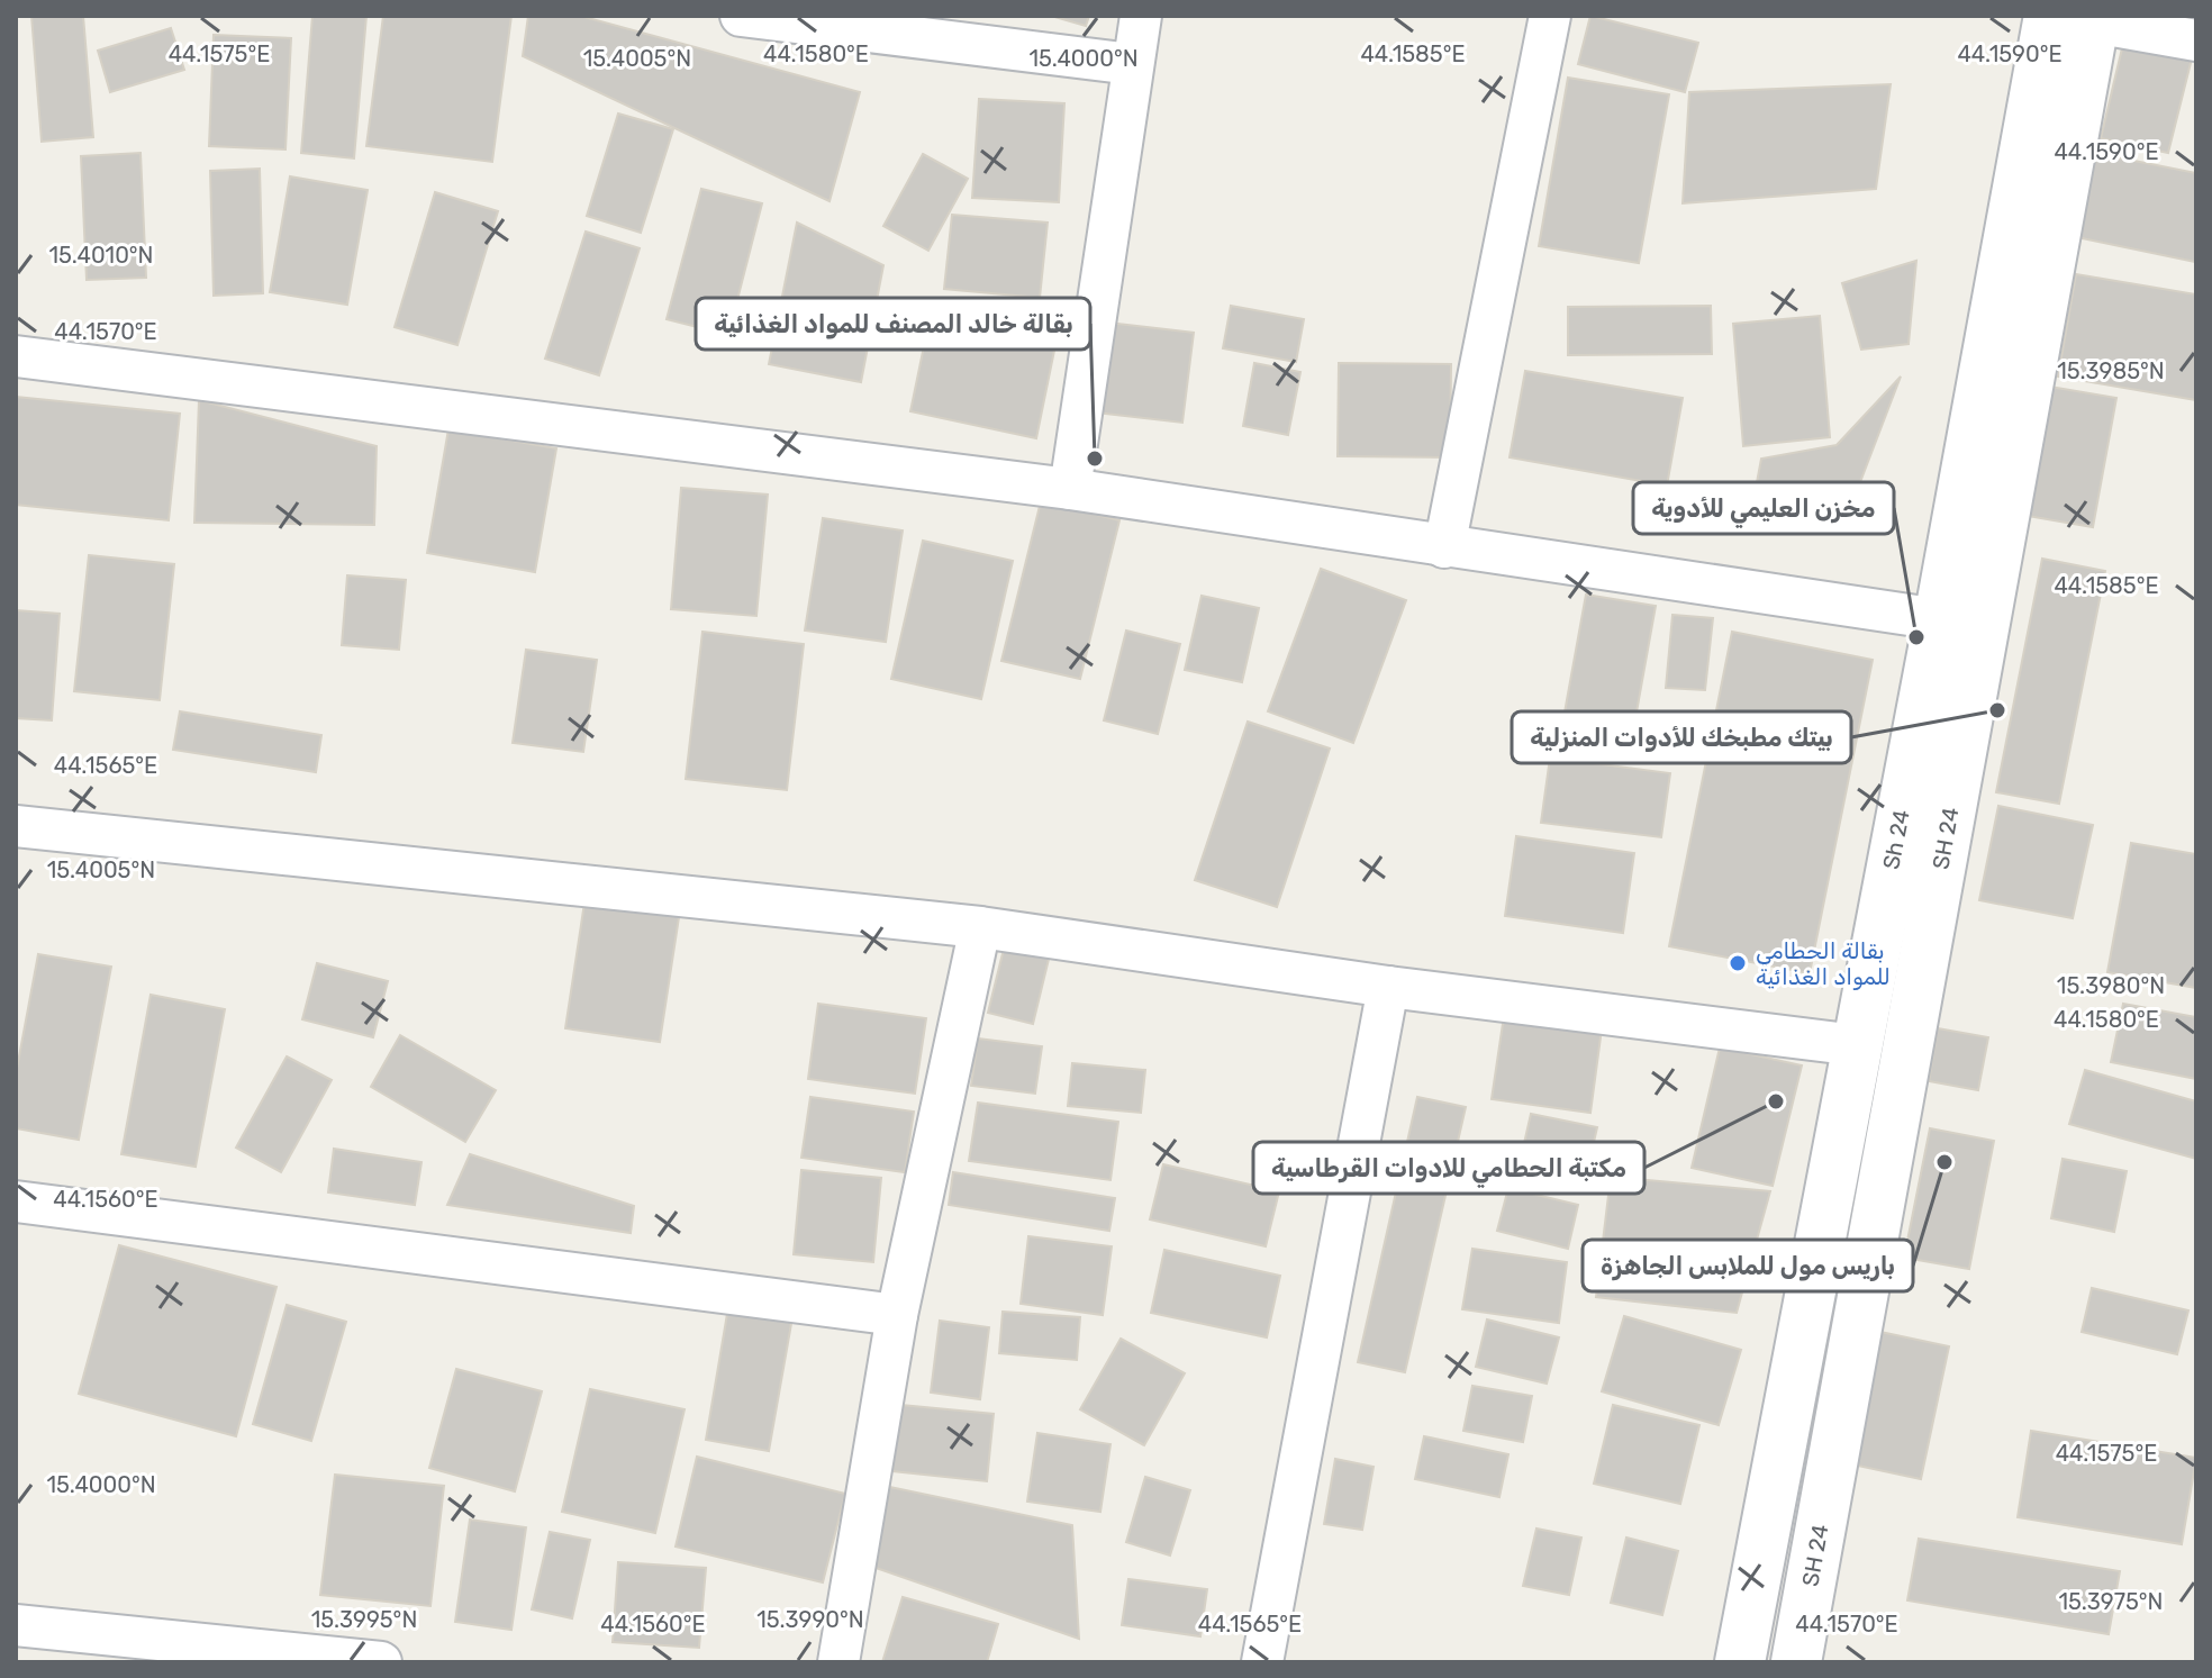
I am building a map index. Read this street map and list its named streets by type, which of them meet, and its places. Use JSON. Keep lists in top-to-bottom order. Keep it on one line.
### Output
{"streets":{"street":["SH 24","Sh 24"]},"crossings":[["SH 24","Sh 24"]],"places":["بقالة خالد المصنف للمواد الغذائية","مخزن العليمي للأدوية","بيتك مطبخك للأدوات المنزلية","بقالة الحطامي للمواد الغذائية","مكتبة الحطامي للادوات القرطاسية","باريس مول للملابس الجاهزة"],"coordinates":["44.1575°E","44.1580°E","44.1585°E","44.1590°E","15.4005°N","15.4000°N","15.4010°N","44.1570°E","15.3985°N","44.1565°E","15.3980°N","44.1560°E","15.3975°N","15.3995°N","15.3990°N"]}
